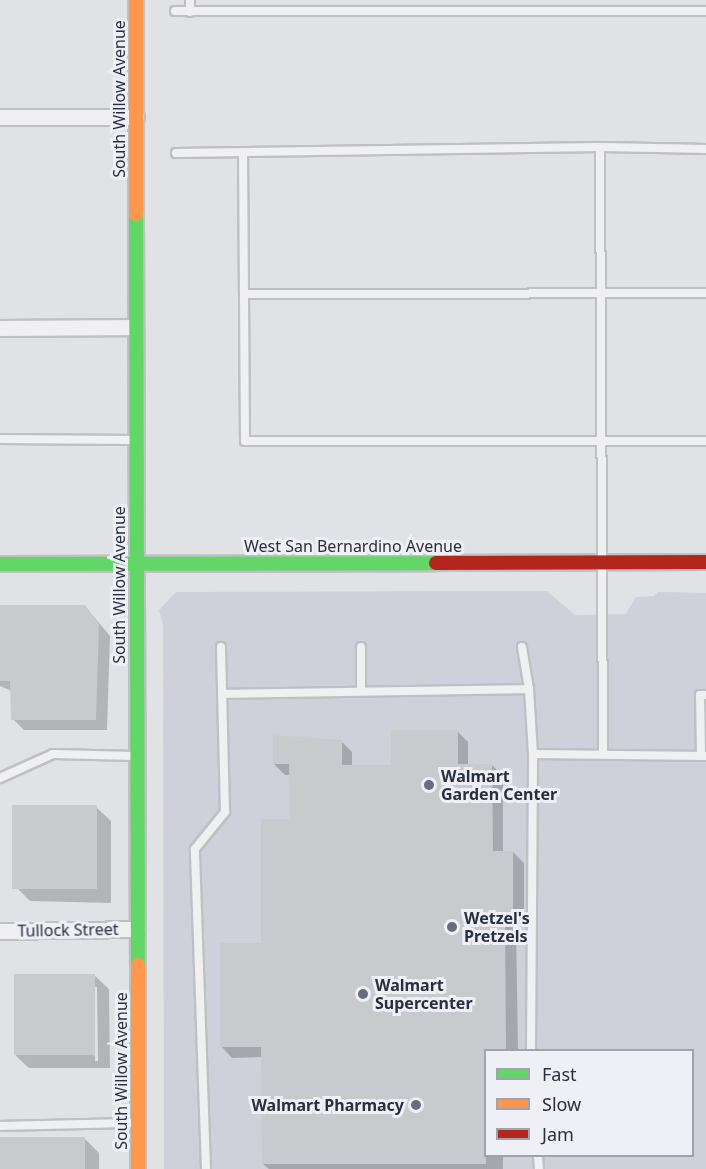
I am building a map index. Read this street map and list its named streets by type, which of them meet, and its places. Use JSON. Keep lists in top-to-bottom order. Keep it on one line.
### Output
{"streets":{"street":["South Willow Avenue","West San Bernardino Avenue","Tullock Street"]},"crossings":[["South Willow Avenue","West San Bernardino Avenue"],["South Willow Avenue","Tullock Street"]],"places":["Walmart Garden Center","Wetzel's Pretzels","Walmart Supercenter","Walmart Pharmacy"],"legend":["Fast","Slow","Jam"]}
